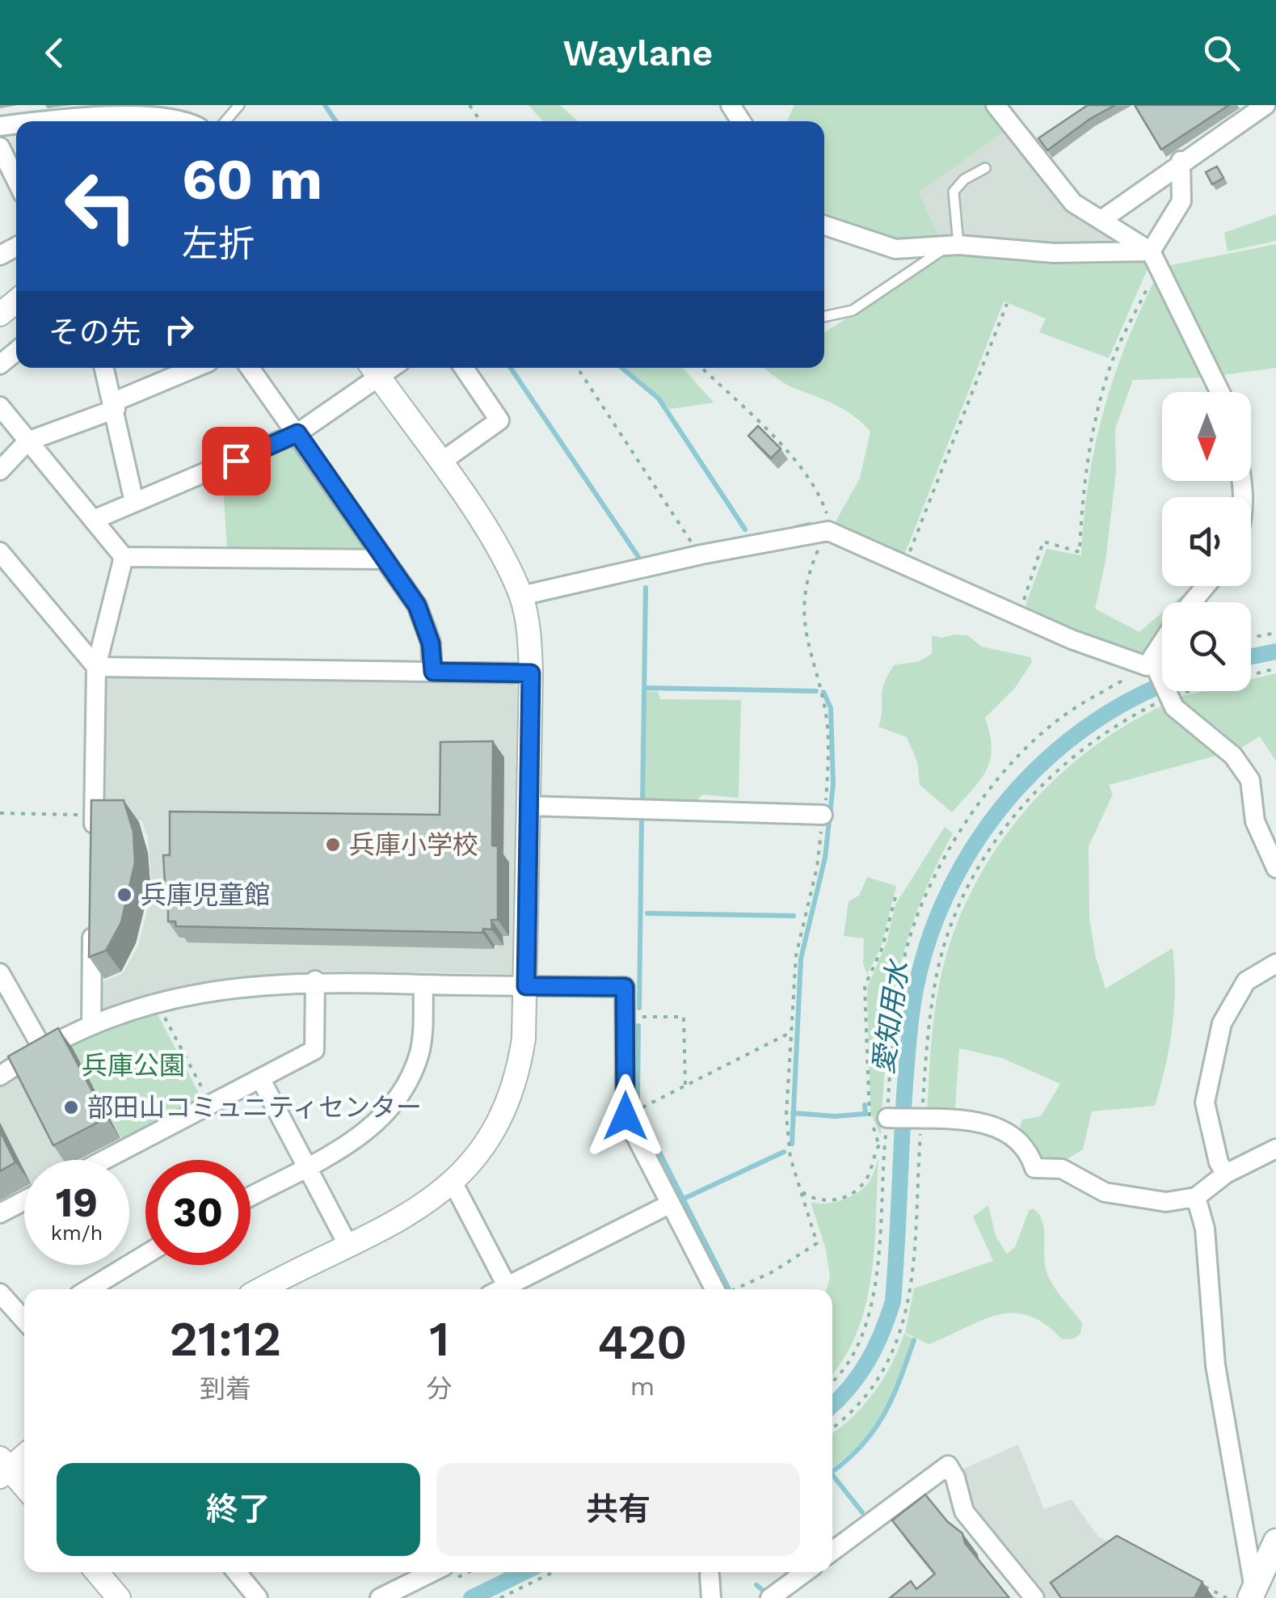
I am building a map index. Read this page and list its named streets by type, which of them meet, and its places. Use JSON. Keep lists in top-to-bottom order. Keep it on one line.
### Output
{"water":["愛知用水"],"parks":["兵庫公園"],"places":["兵庫小学校","兵庫児童館","部田山コミュニティセンター"],"north":"bottom","page":{"header":"Waylane","turn":["60 m","左折"],"then":"その先","speed":"19 km/h","limit":"30","eta":["21:12","到着","1","分","420","m"],"buttons":["終了","共有"]}}
